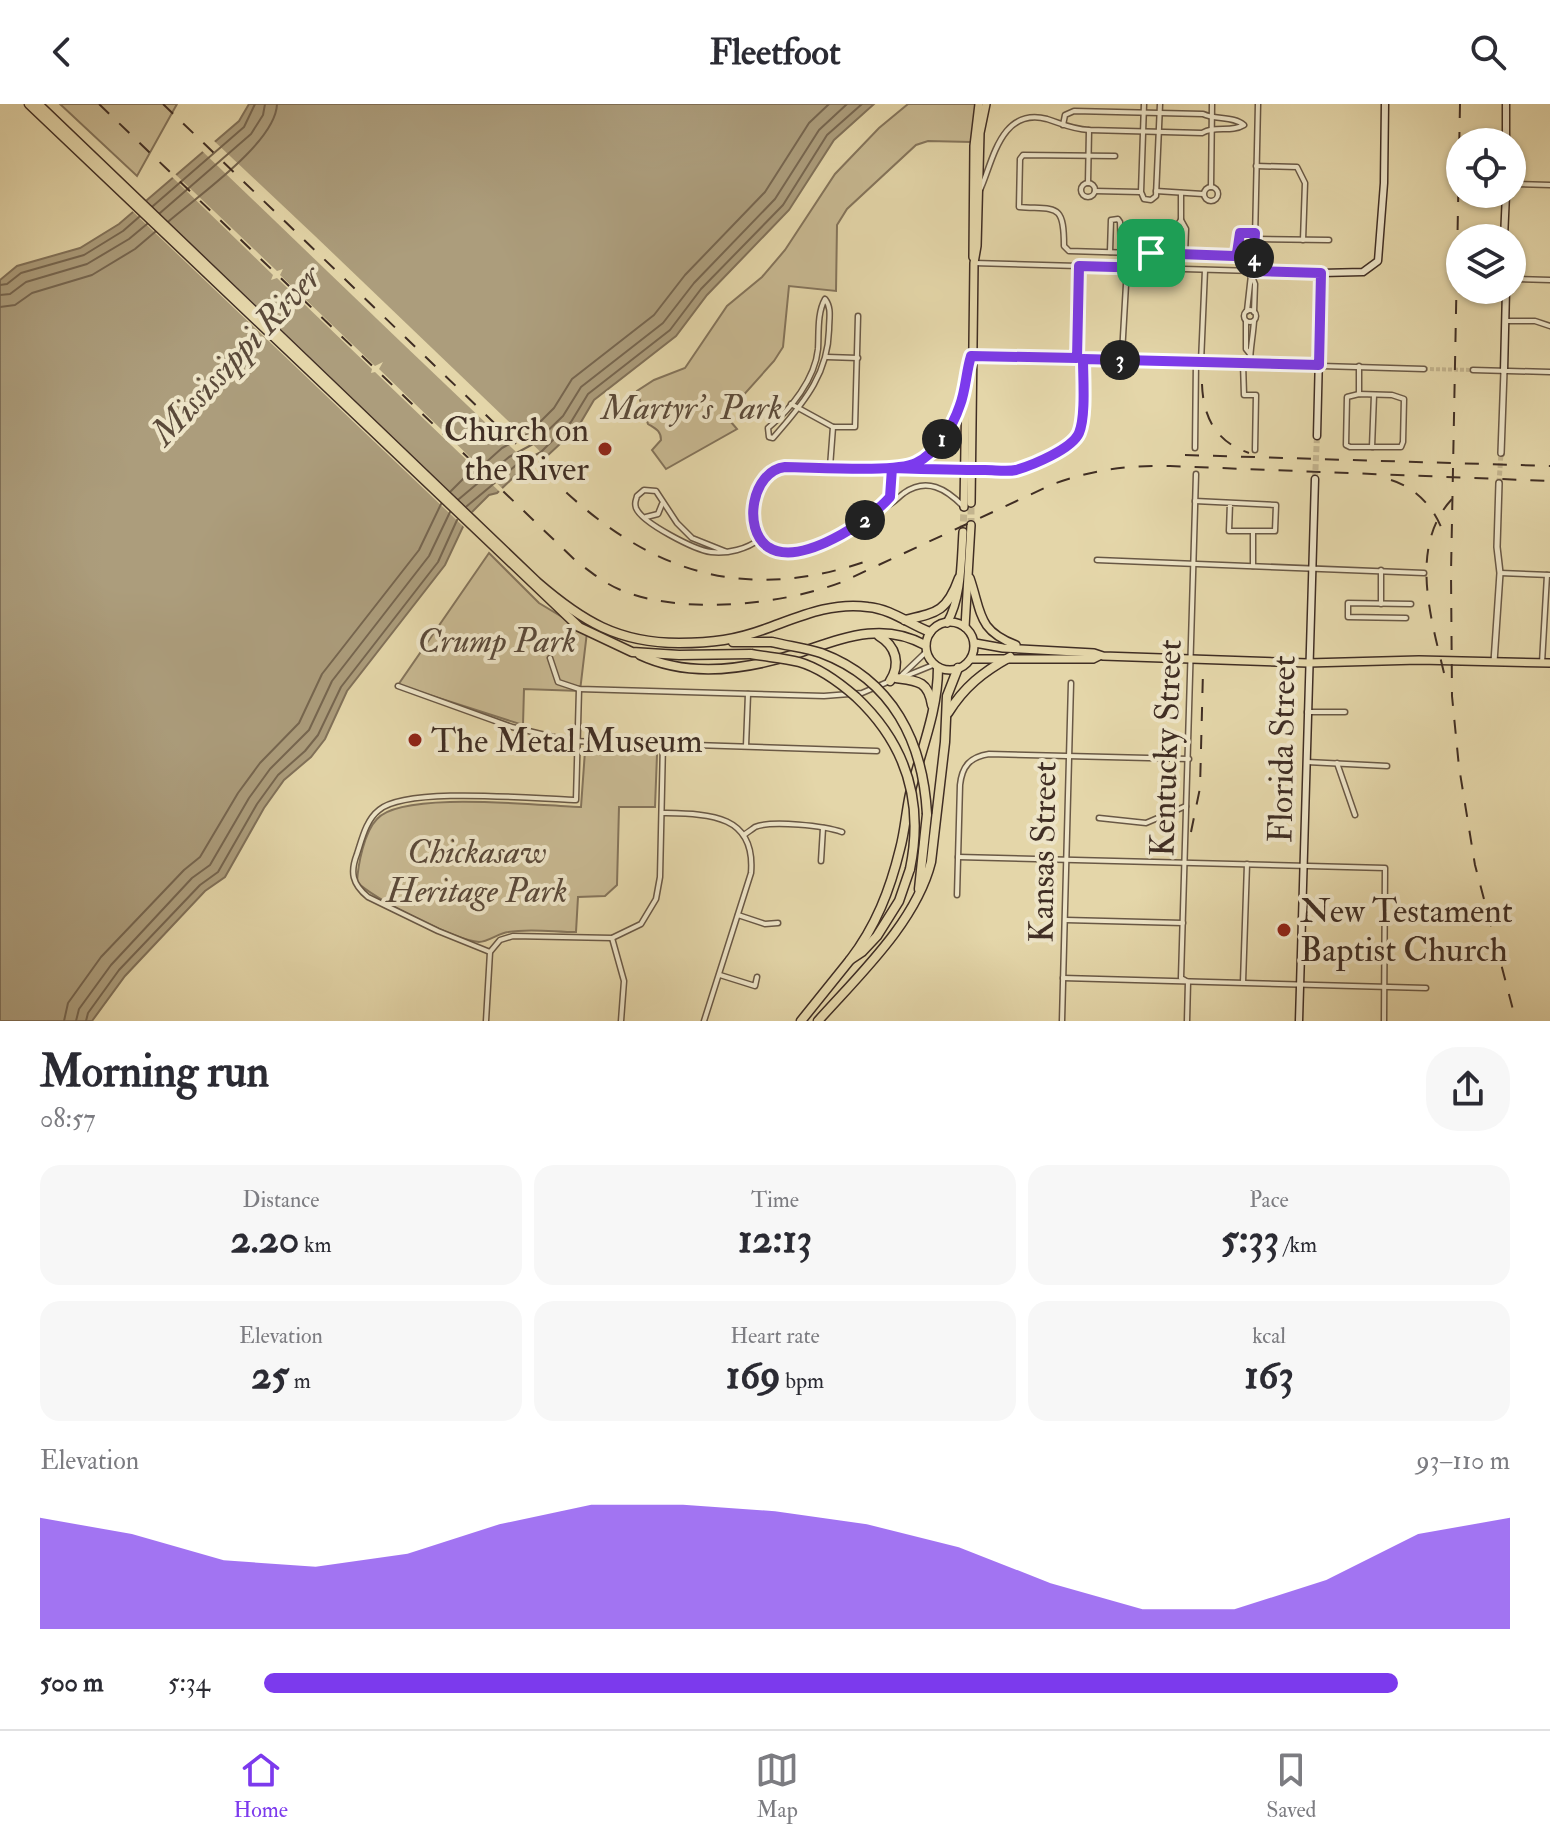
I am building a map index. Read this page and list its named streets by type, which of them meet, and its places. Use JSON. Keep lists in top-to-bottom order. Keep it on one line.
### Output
{"streets":{"main road":["Florida Street"],"street":["Kentucky Street","Kansas Street"]},"water":["Mississippi River"],"parks":["Martyr's Park","Crump Park","Chickasaw Heritage Park"],"places":["Church on the River","The Metal Museum","New Testament Baptist Church"],"page":{"header":"Fleetfoot","pins":["4","3","1","2"],"heading":["Morning run","08:57"],"stats":[["Distance","2.20 km"],["Time","12:13"],["Pace","5:33 /km"],["Elevation","25 m"],["Heart rate","169 bpm"],["kcal","163"]],"chart":["Elevation","93–110 m"],"list":[{"name":"500 m","note":"5:34"}],"tabs":["Home","Map","Saved"]}}
